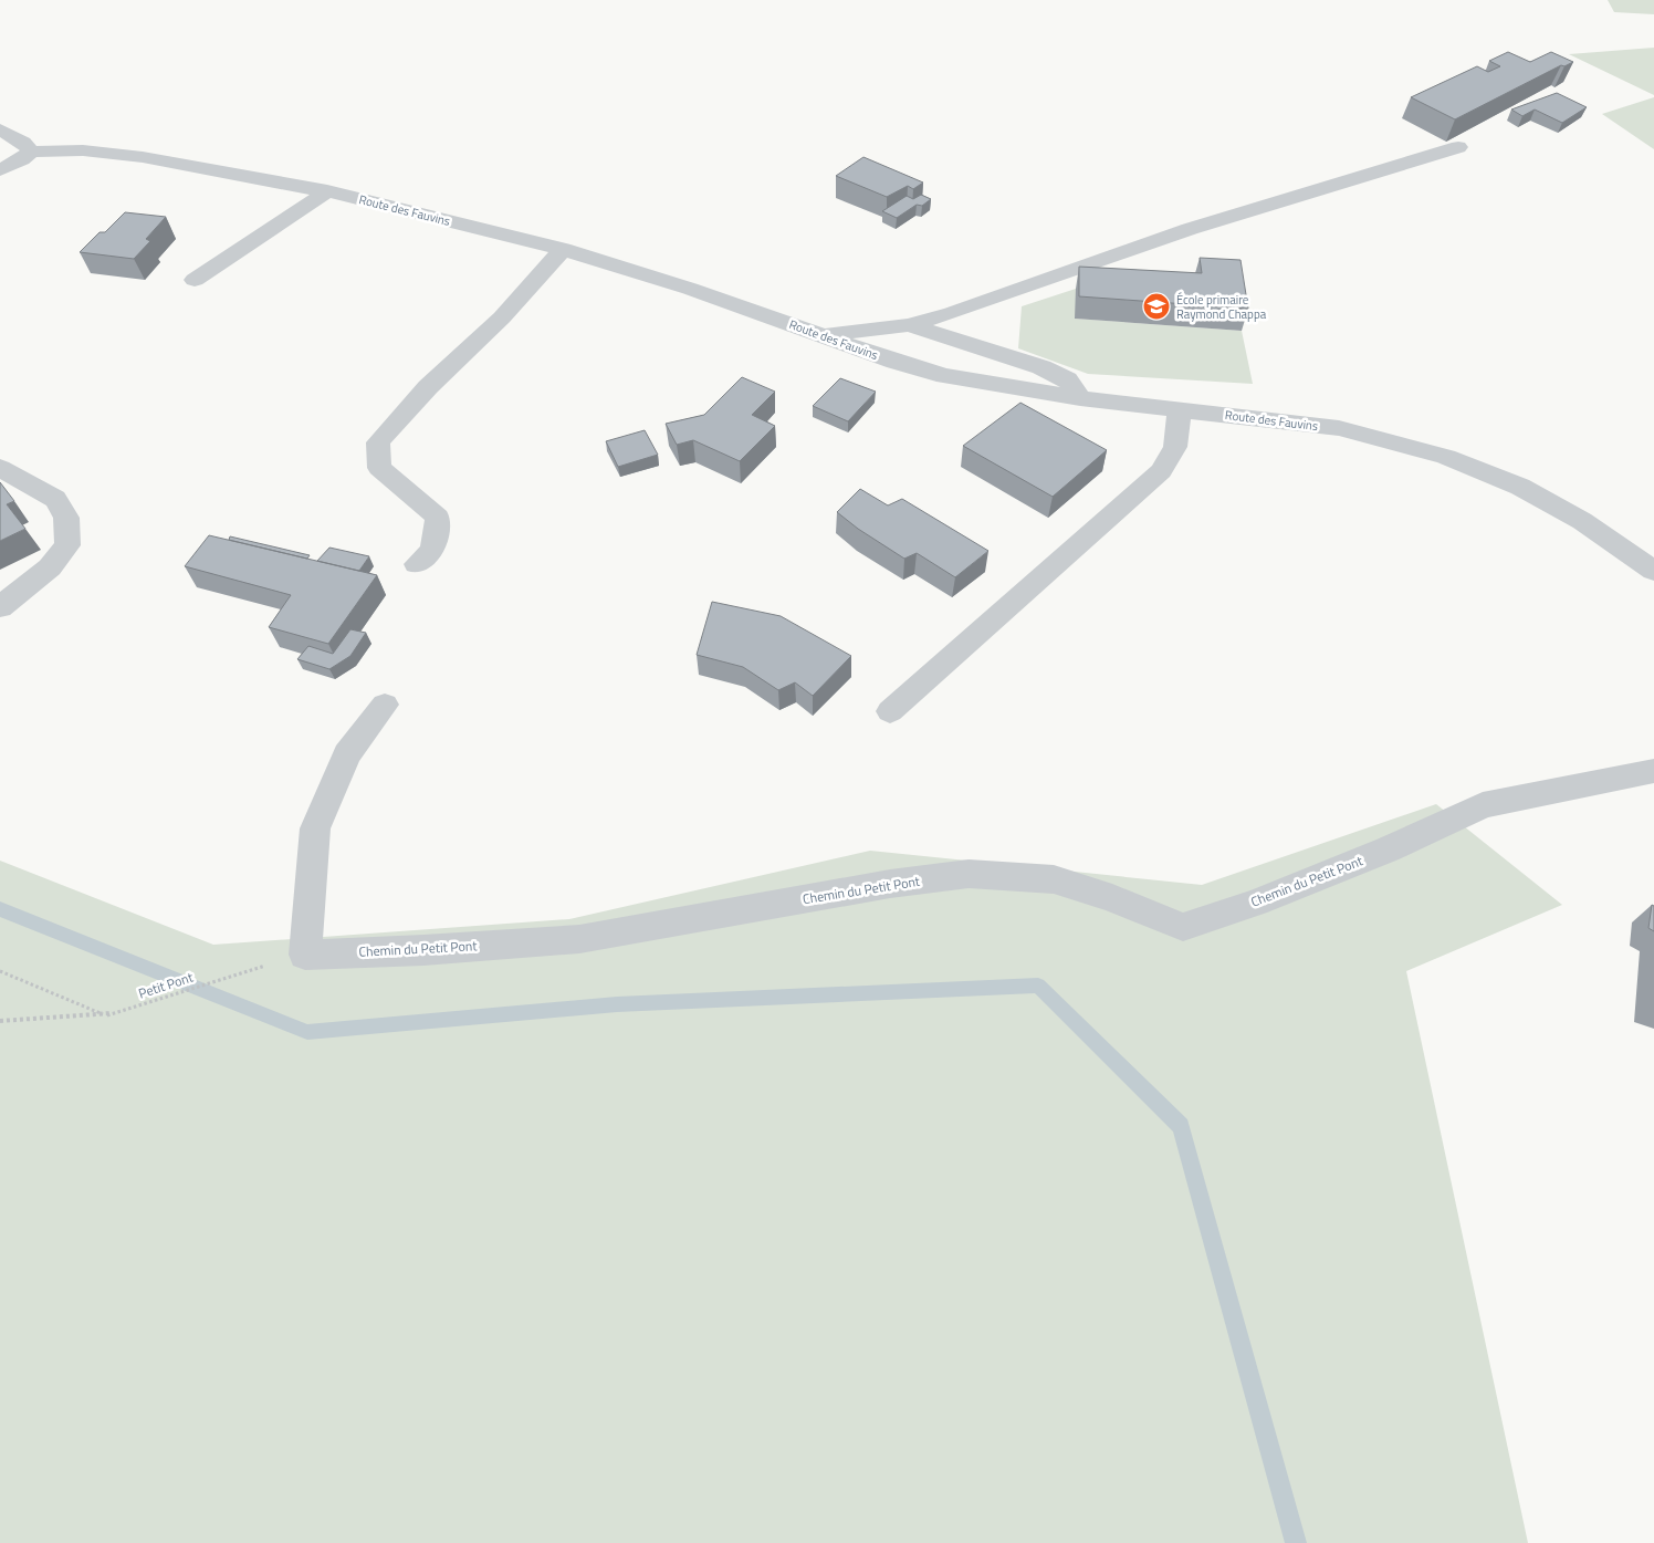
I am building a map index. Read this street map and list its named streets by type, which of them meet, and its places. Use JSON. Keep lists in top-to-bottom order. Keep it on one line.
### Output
{"streets":{"street":["Route des Fauvins","Chemin du Petit Pont"],"path":["Petit Pont"]},"places":{"school or university":["École primaire Raymond Chappa"]}}
